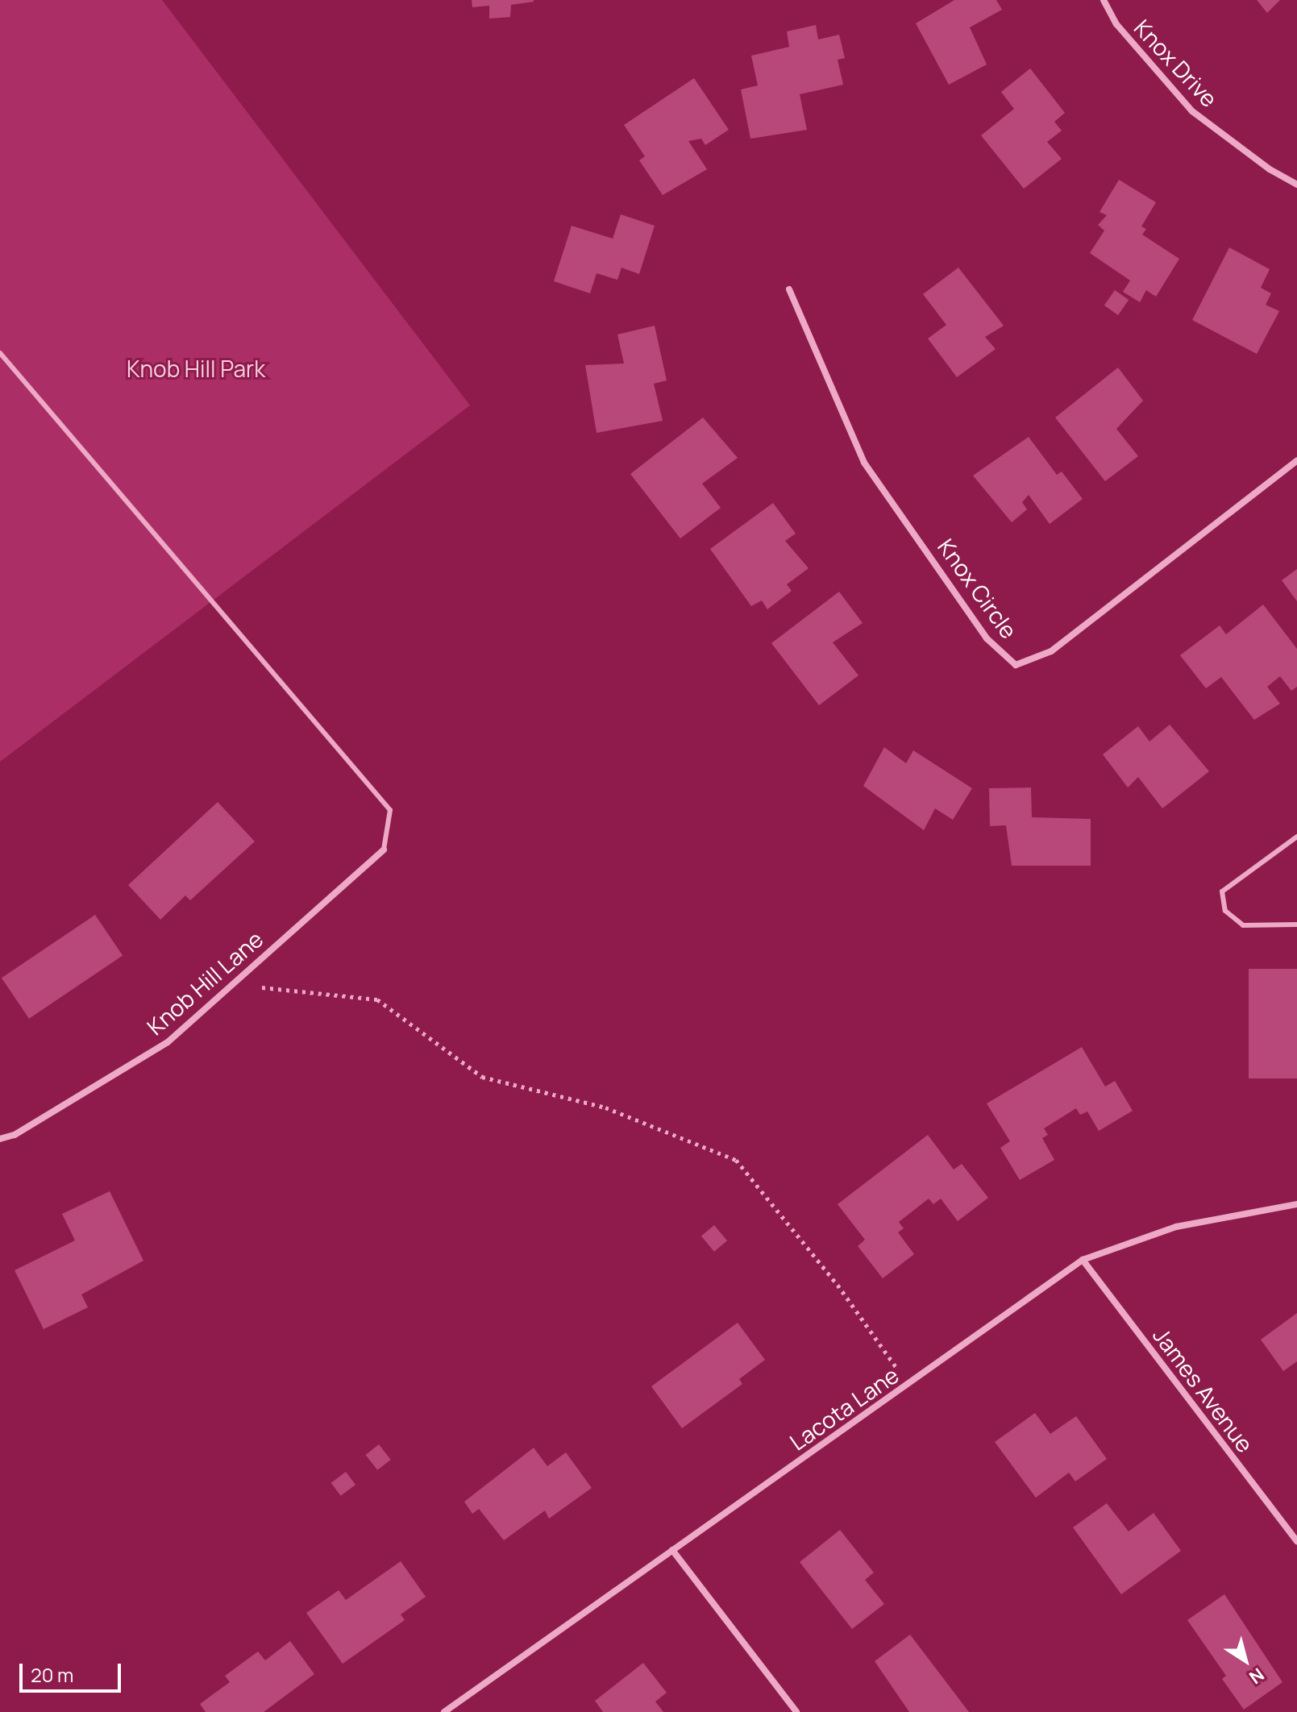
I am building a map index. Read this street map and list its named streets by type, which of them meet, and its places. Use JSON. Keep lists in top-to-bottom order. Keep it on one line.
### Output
{"streets":{"street":["Knox Drive","Knox Circle","Knob Hill Lane","James Avenue","Lacota Lane"]},"crossings":[["James Avenue","Lacota Lane"]],"parks":["Knob Hill Park"],"scale_bar":"20 m","north":"bottom right"}
